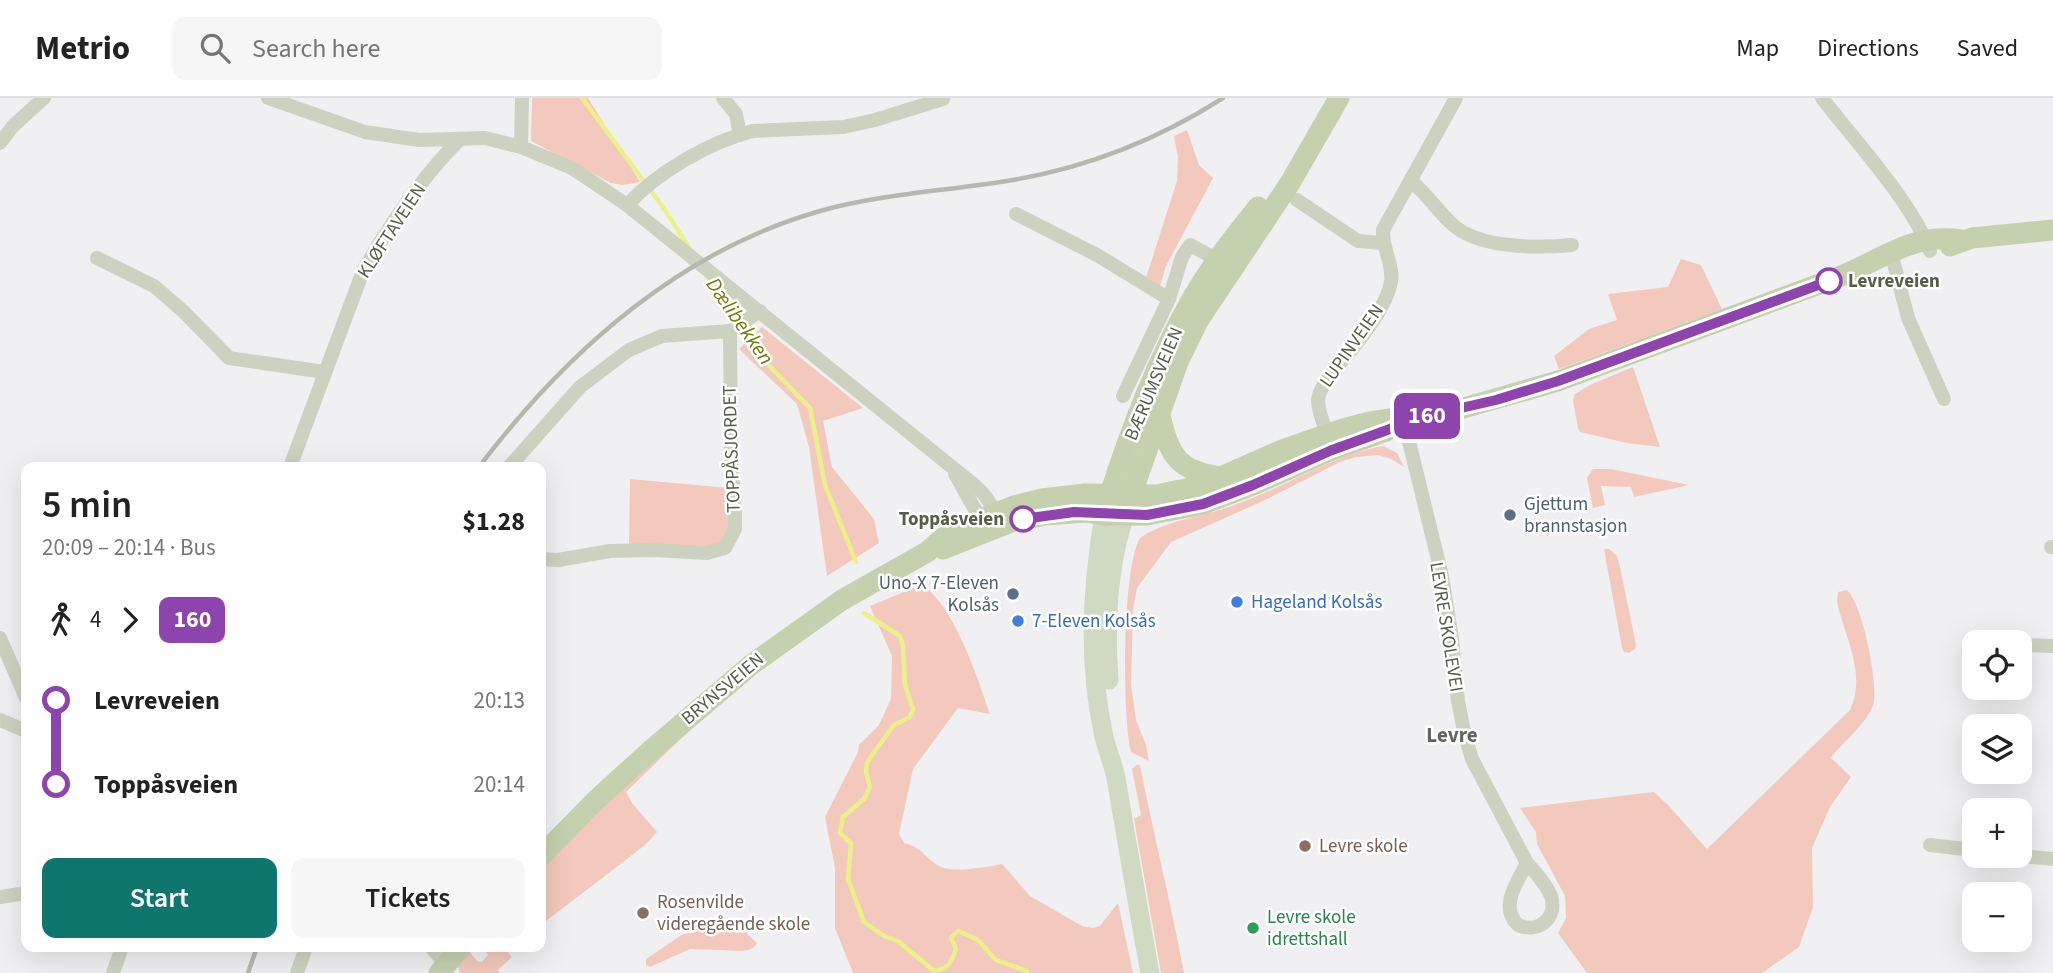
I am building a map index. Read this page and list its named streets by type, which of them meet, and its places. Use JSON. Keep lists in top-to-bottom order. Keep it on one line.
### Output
{"streets":{"main road":["BÆRUMSVEIEN","BRYNSVEIEN"],"street":["KLØFTAVEIEN","LUPINVEIEN","TOPPÅSJORDET","LEVRE SKOLEVEI"]},"crossings":[["LUPINVEIEN","BRYNSVEIEN"],["BÆRUMSVEIEN","BRYNSVEIEN"],["LEVRE SKOLEVEI","BRYNSVEIEN"]],"districts":["Levre"],"water":["Dælibekken"],"places":["Levreveien","Gjettum brannstasjon","Toppåsveien","Uno-X 7-Eleven Kolsås","Hageland Kolsås","7-Eleven Kolsås","Levre skole","Rosenvilde videregående skole","Levre skole idrettshall"],"lines":["bus line 160"],"page":{"header":"Metrio","search":"Search here","nav":["Map","Directions","Saved"],"on_map":"160","heading":["5 min","20:09 – 20:14 · Bus","$1.28"],"legs":["4","160"],"map_buttons":["+","−"],"list":[{"name":"Levreveien","value":"20:13"},{"name":"Toppåsveien","value":"20:14"}],"buttons":["Start","Tickets"]}}
